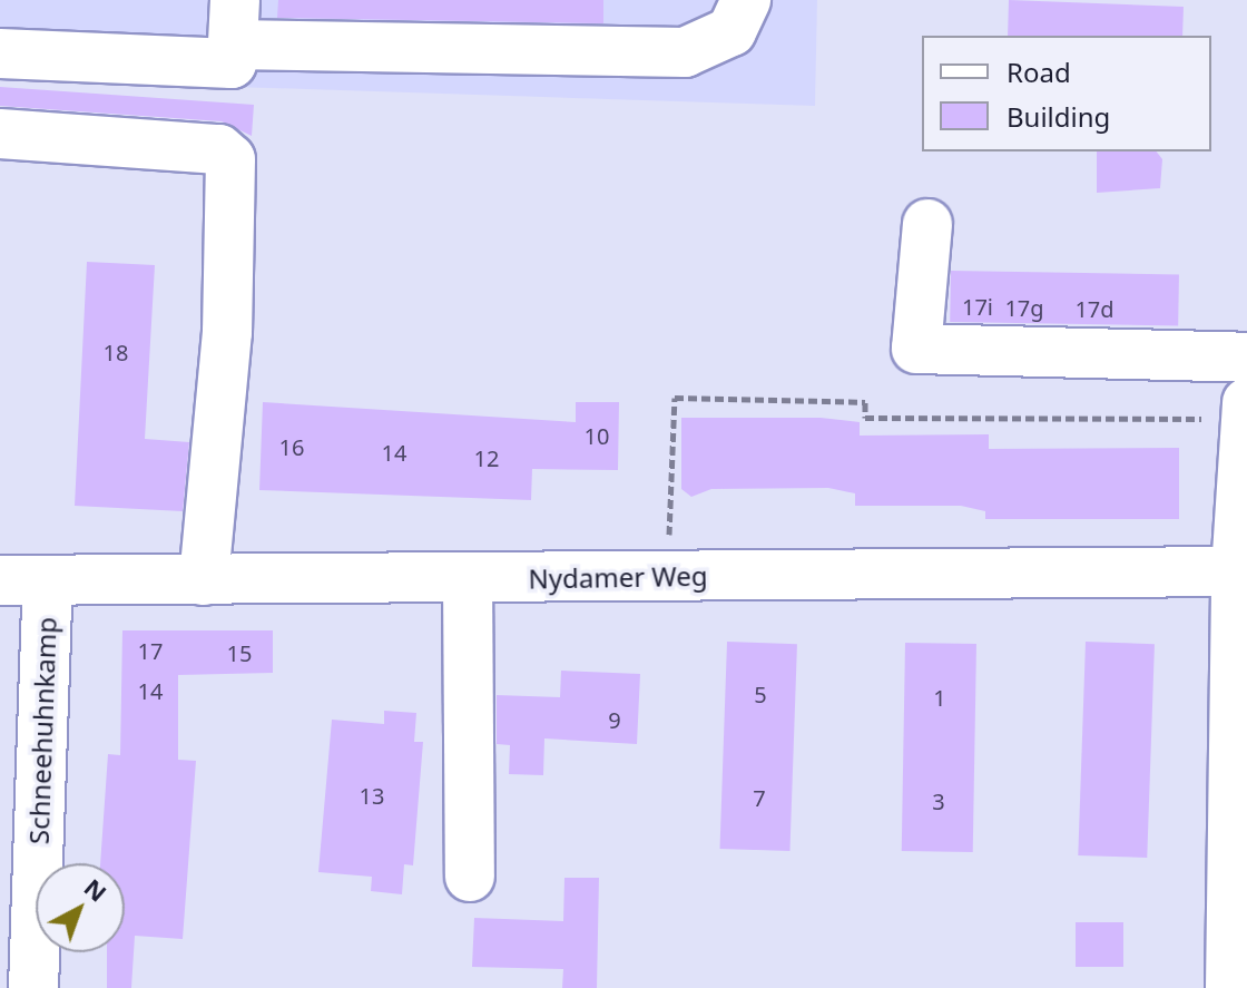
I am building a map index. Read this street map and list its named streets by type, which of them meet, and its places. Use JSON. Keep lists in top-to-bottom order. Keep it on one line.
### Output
{"streets":{"street":["Nydamer Weg","Schneehuhnkamp"]},"crossings":[["Nydamer Weg","Schneehuhnkamp"]],"house_numbers":["17i","17g","17d","18","10","16","14","12","17","15","14","5","1","9","13","7","3"],"legend":["Road","Building"],"north":"top right"}
